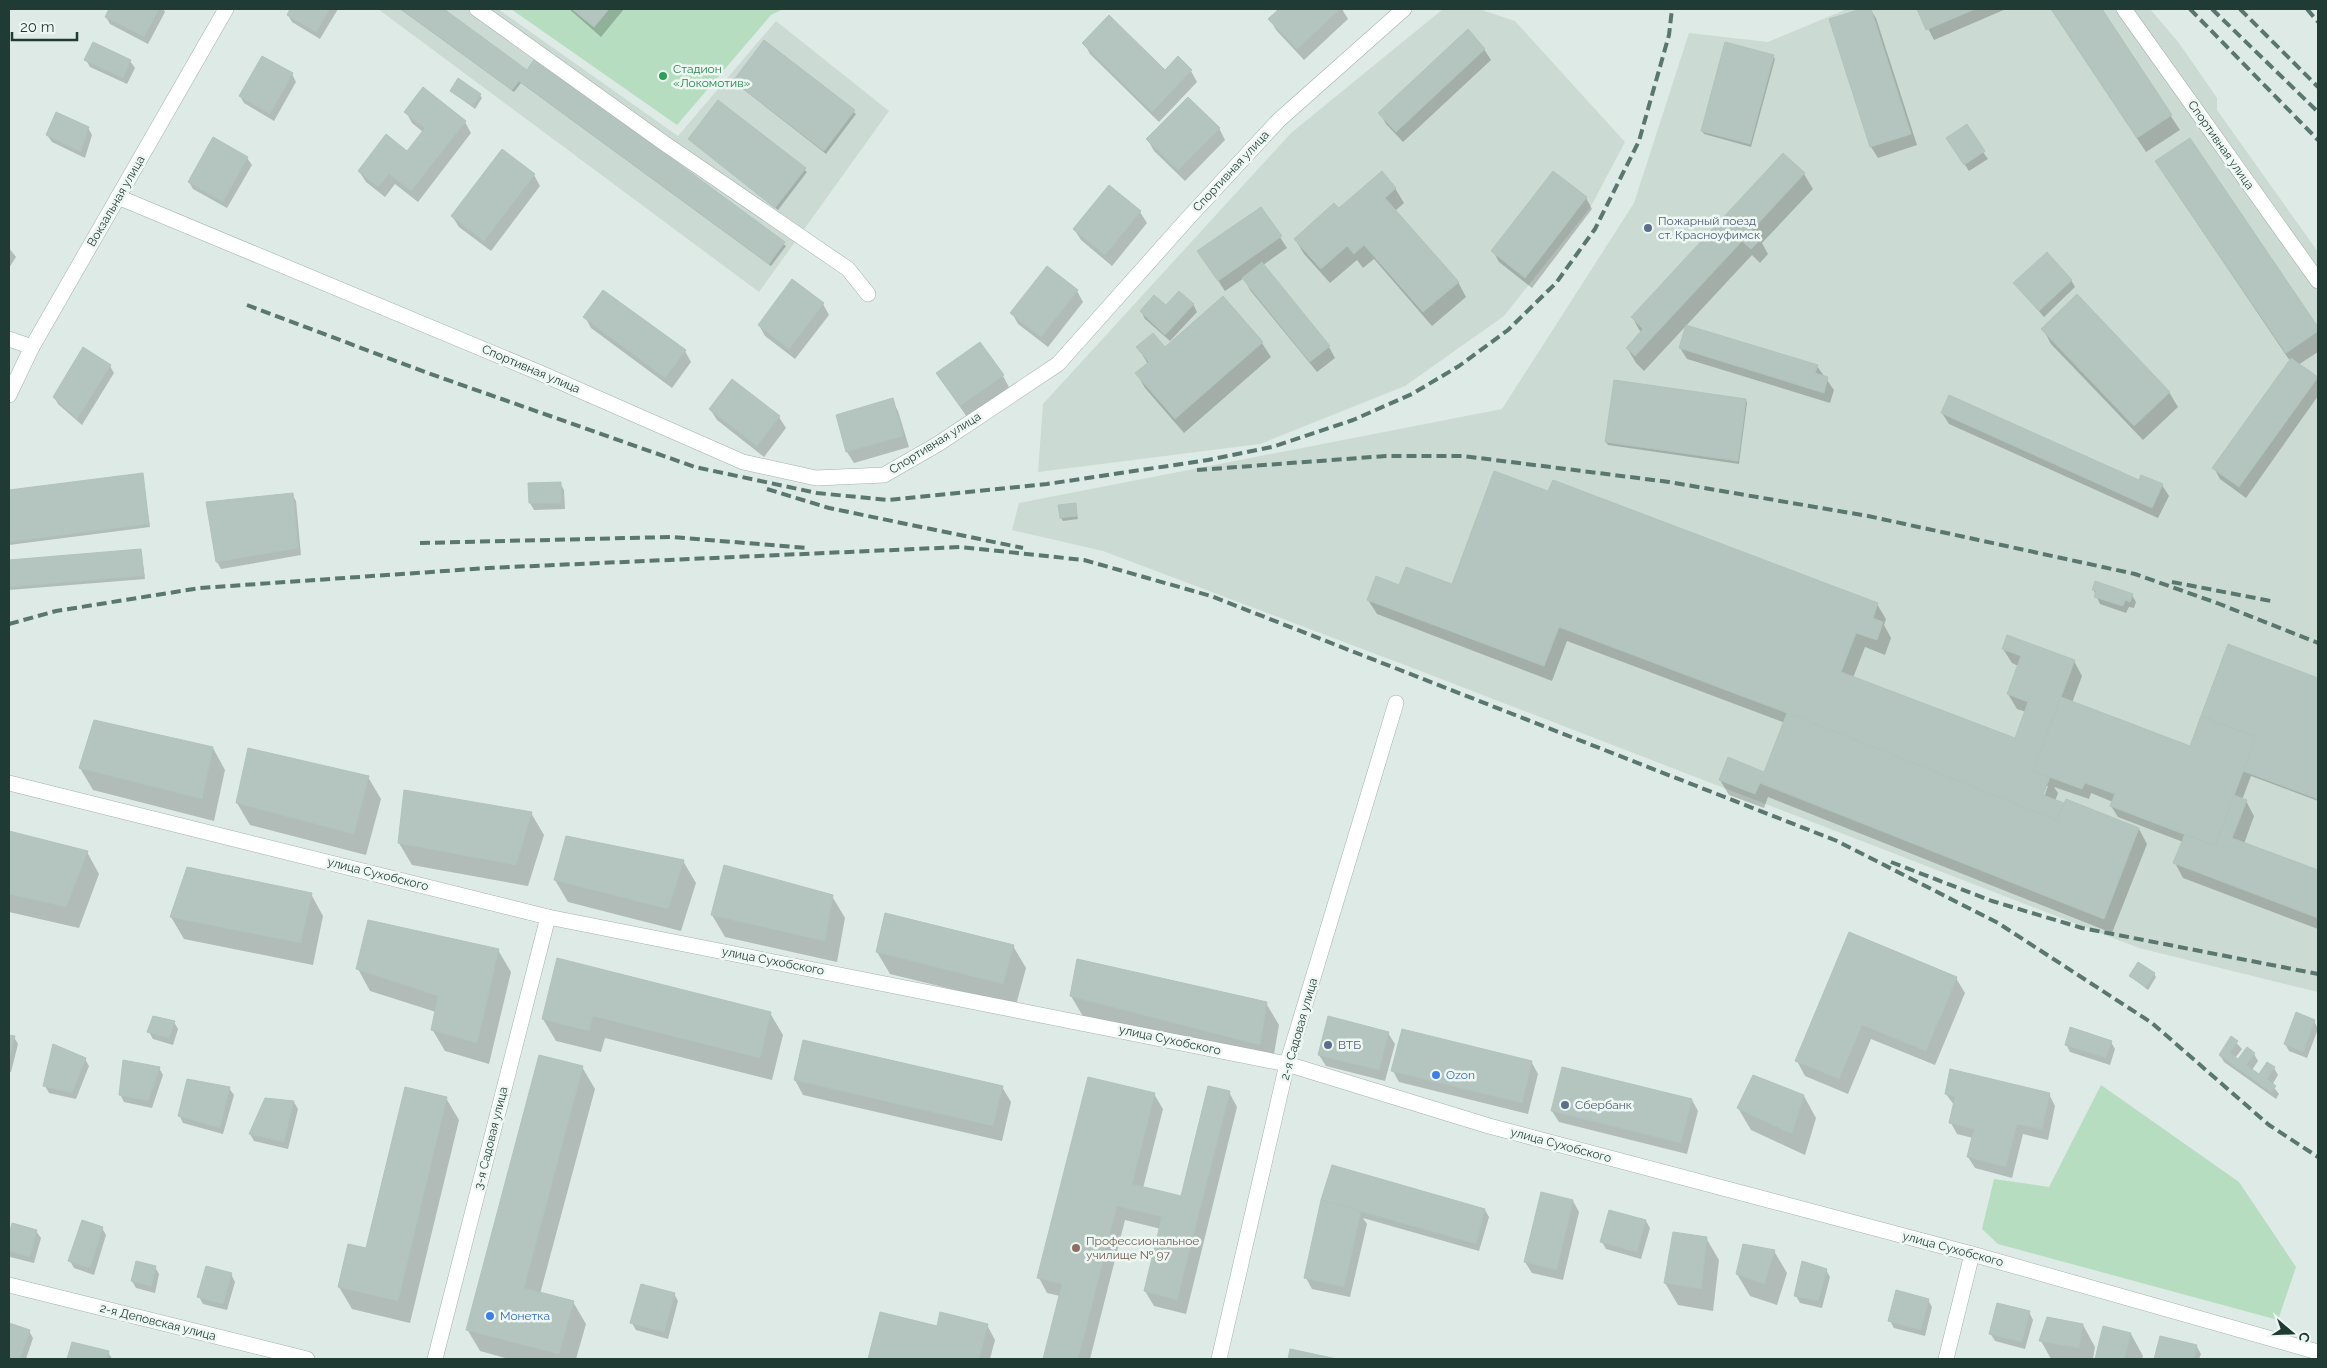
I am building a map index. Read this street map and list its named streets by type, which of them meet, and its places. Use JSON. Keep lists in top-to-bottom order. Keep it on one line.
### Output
{"streets":{"street":["Спортивная улица","Вокзальная улица","улица Сухобского","2-я Садовая улица","3-я Садовая улица","2-я Деповская улица"]},"crossings":[["Спортивная улица","Вокзальная улица"],["улица Сухобского","2-я Садовая улица"],["улица Сухобского","3-я Садовая улица"]],"places":["Стадион «Локомотив»","Пожарный поезд ст. Красноуфимск","ВТБ","Ozon","Сбербанк","Профессиональное училище № 97","Монетка"],"scale_bar":"20 m","north":"right"}
